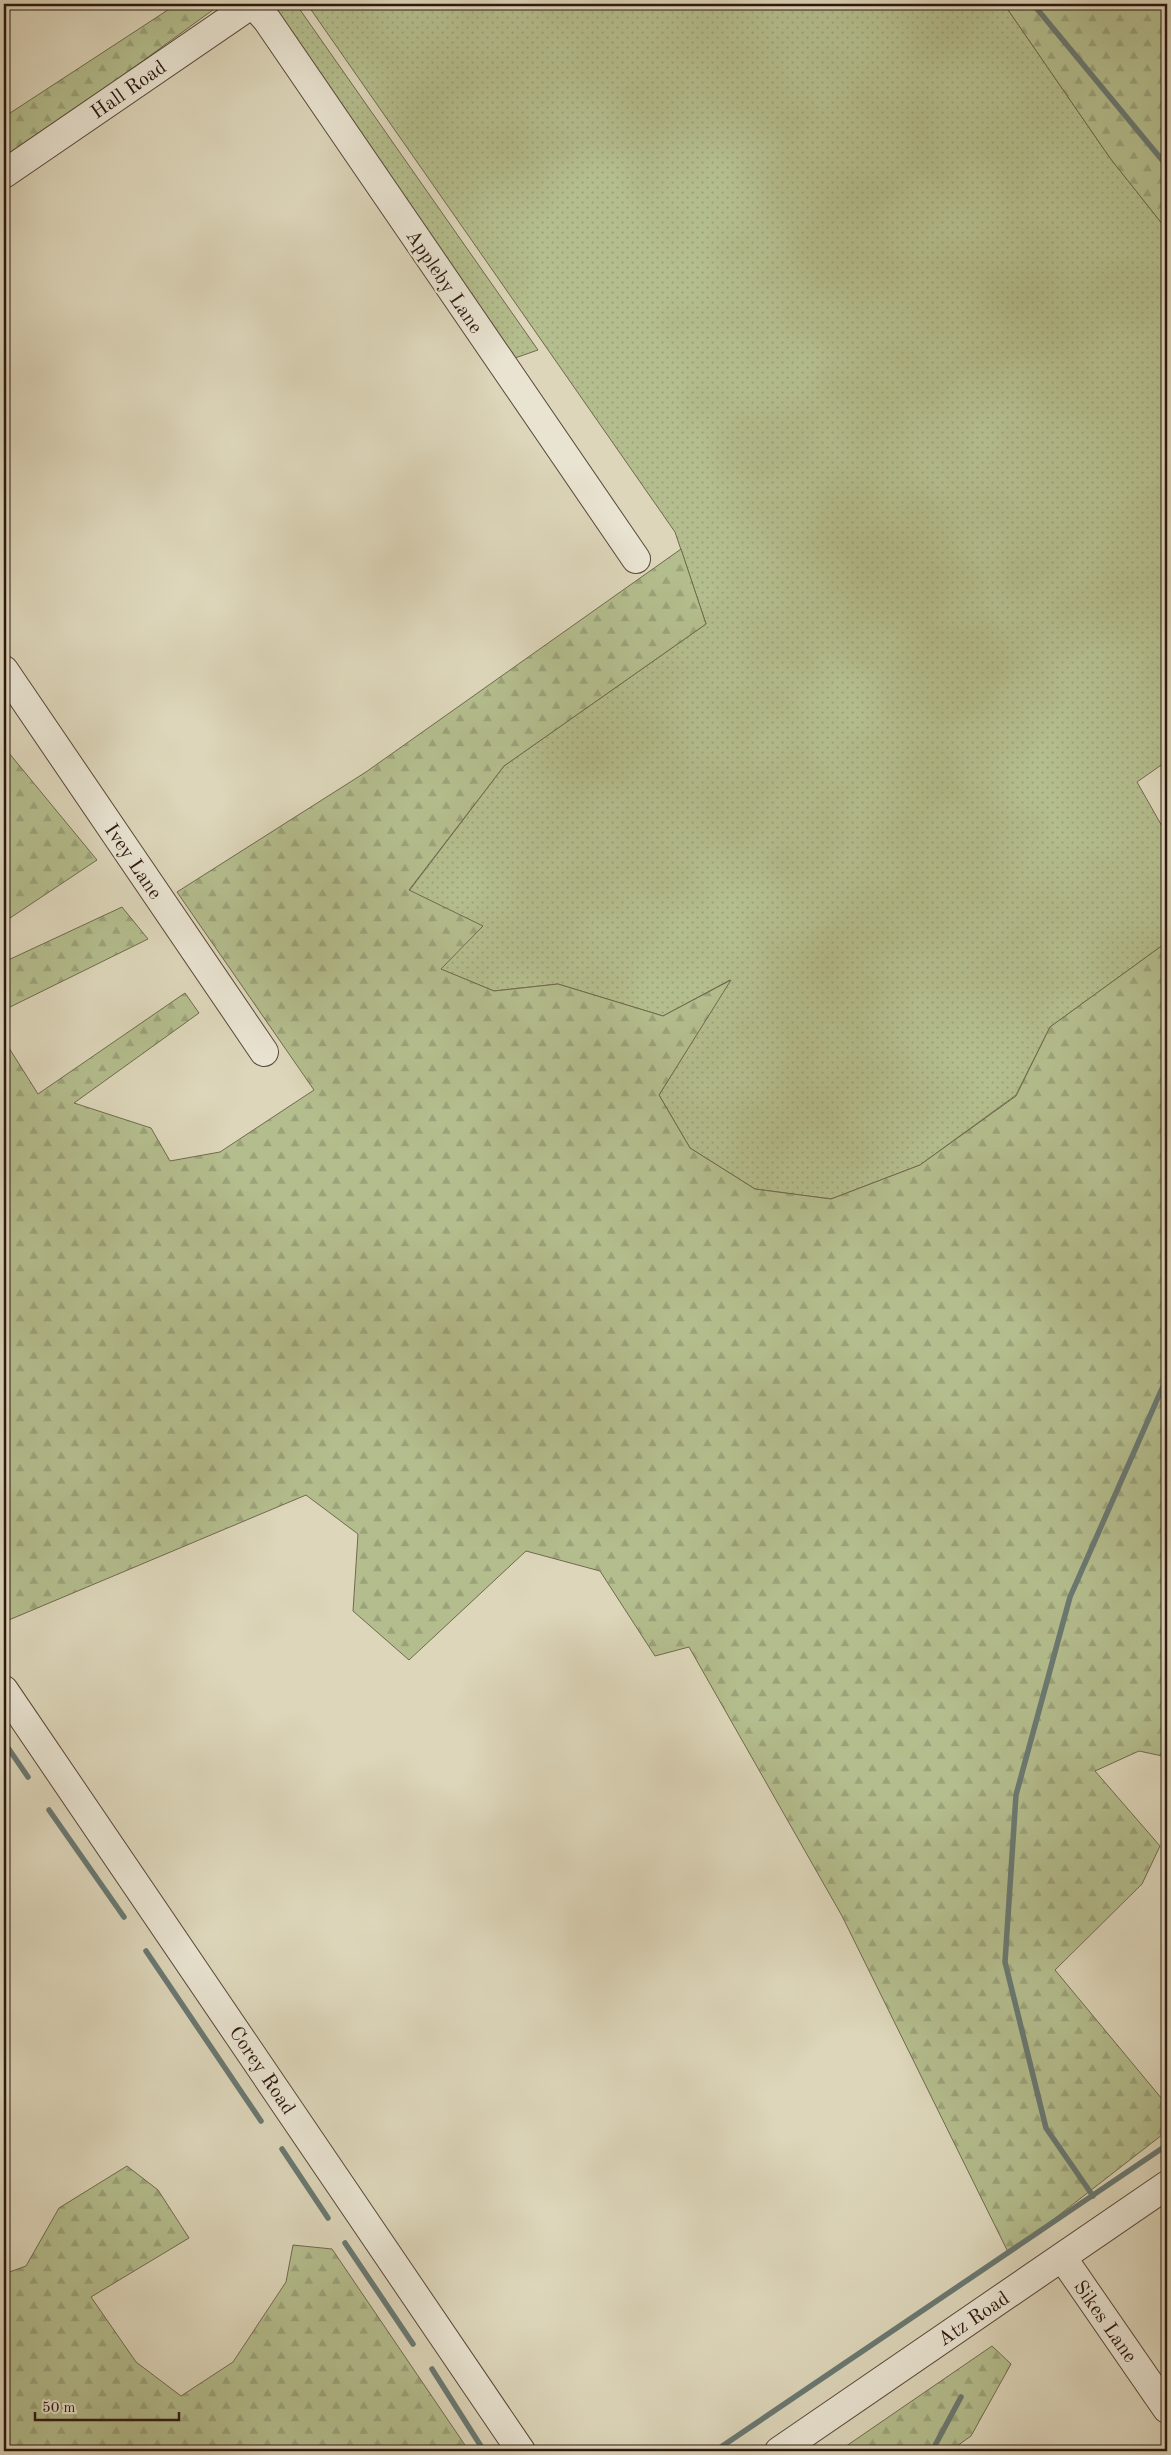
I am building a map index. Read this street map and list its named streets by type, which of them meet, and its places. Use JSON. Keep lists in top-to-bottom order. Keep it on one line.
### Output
{"streets":{"street":["Hall Road","Appleby Lane","Ivey Lane","Corey Road","Atz Road","Sikes Lane"]},"crossings":[["Hall Road","Appleby Lane"],["Atz Road","Sikes Lane"]],"scale_bar":"50 m"}
